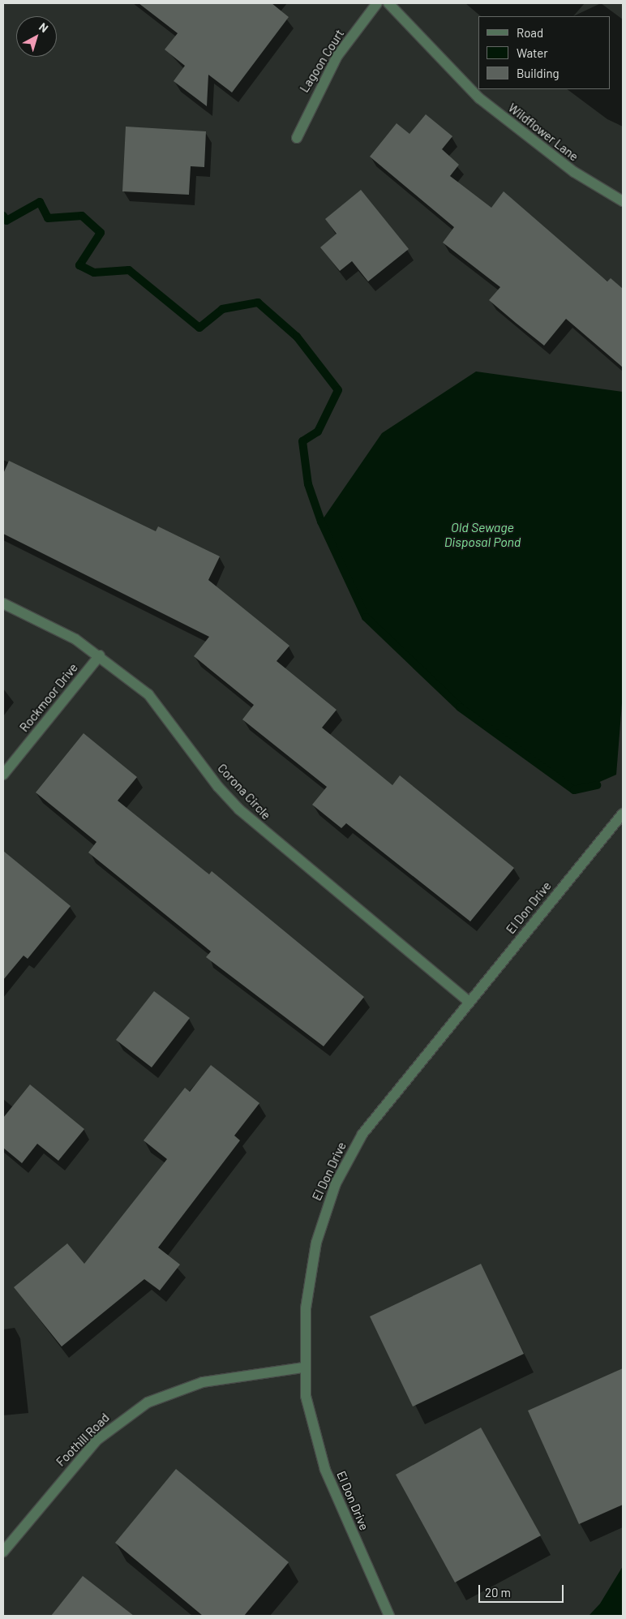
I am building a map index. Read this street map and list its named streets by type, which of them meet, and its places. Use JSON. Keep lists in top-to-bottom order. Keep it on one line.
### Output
{"streets":{"street":["Lagoon Court","Wildflower Lane","Rockmoor Drive","Corona Circle","El Don Drive","Foothill Road"]},"crossings":[["Rockmoor Drive","Corona Circle"],["Corona Circle","El Don Drive"],["El Don Drive","Foothill Road"]],"water":["Old Sewage Disposal Pond"],"legend":["Road","Water","Building"],"scale_bar":"20 m","north":"top right"}
